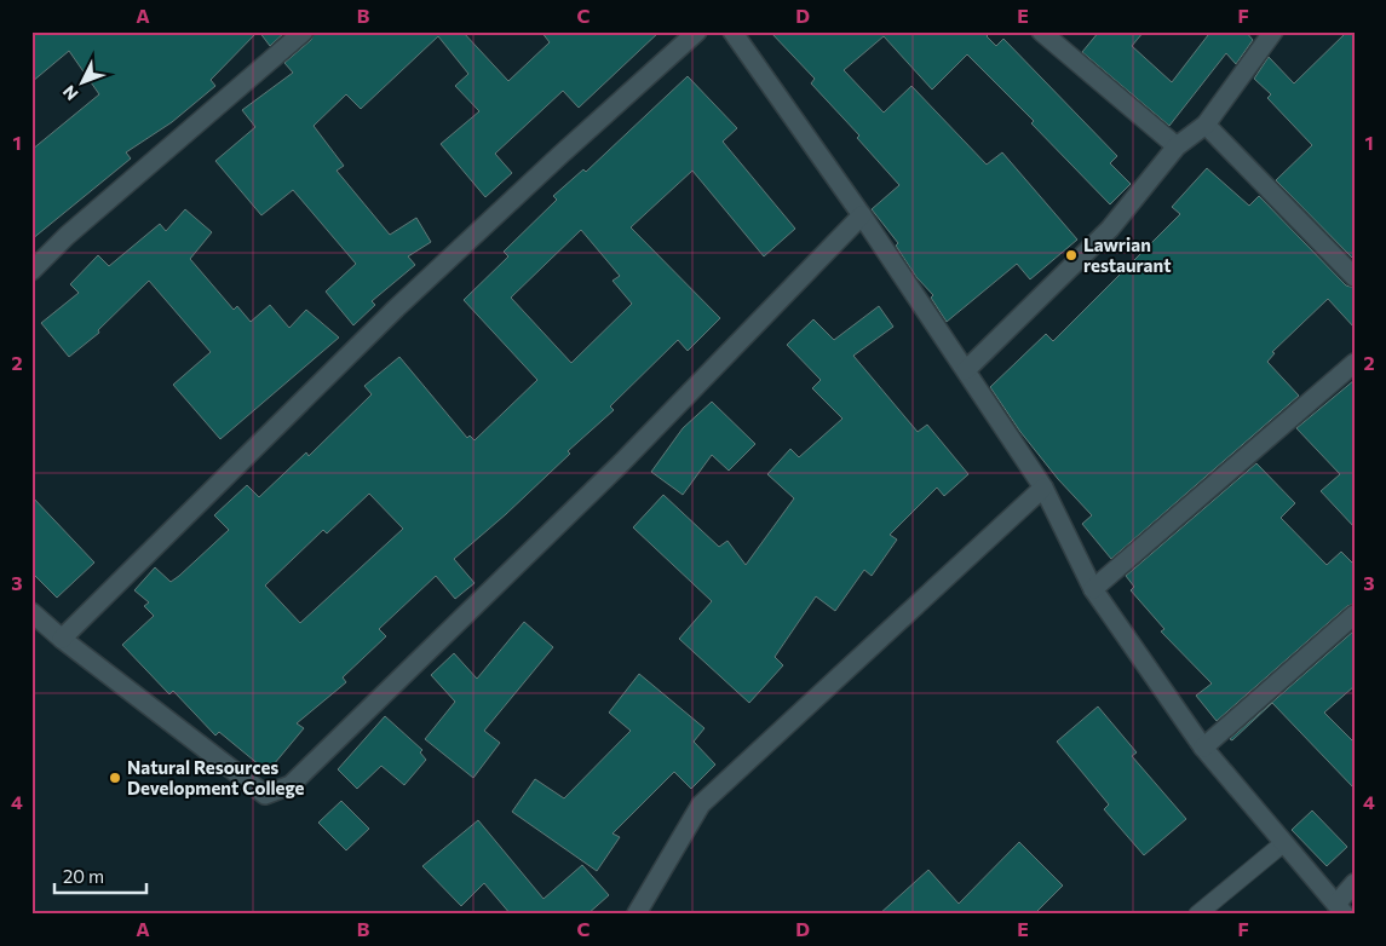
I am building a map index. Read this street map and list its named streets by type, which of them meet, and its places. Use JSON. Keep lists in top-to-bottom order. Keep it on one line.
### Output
{"places":["Lawrian restaurant","Natural Resources Development College"],"scale_bar":"20 m","north":"bottom left","grid":{"columns":["A","B","C","D","E","F"],"rows":["1","2","3","4"]}}
